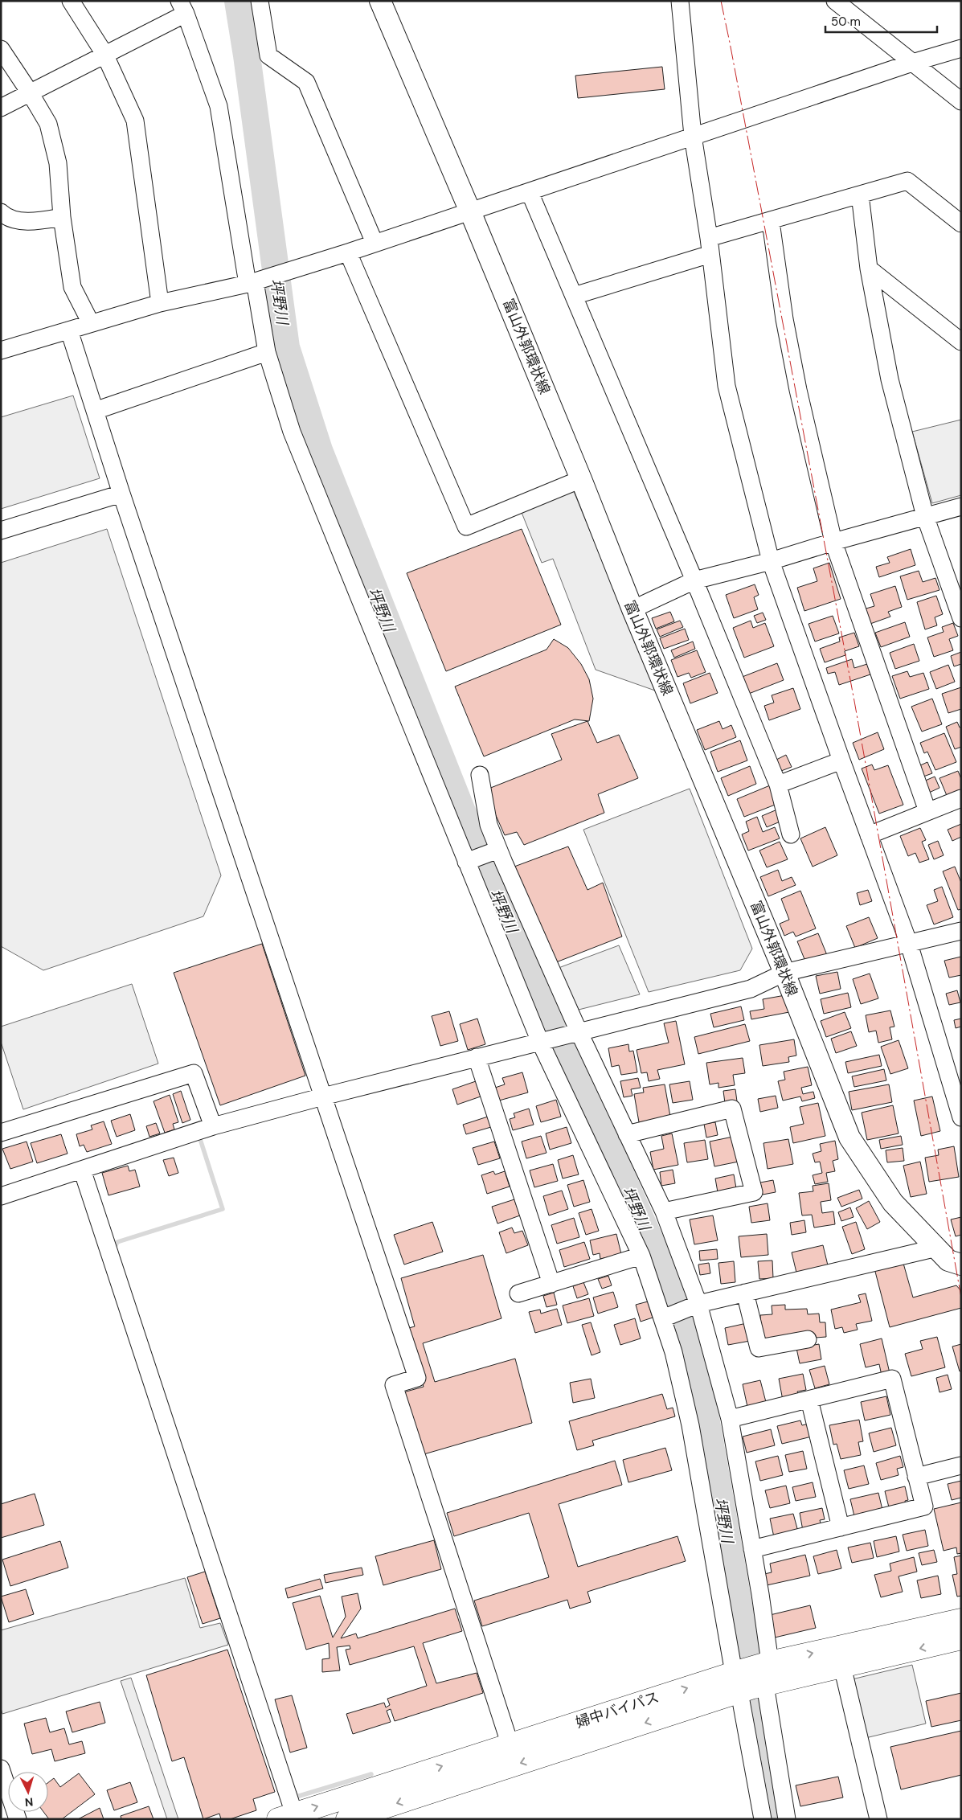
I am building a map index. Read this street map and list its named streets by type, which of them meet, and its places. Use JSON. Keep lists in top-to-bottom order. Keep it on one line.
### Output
{"streets":{"highway":["婦中バイパス"],"main road":["富山外郭環状線"]},"water":["坪野川"],"scale_bar":"50 m","north":"bottom"}
